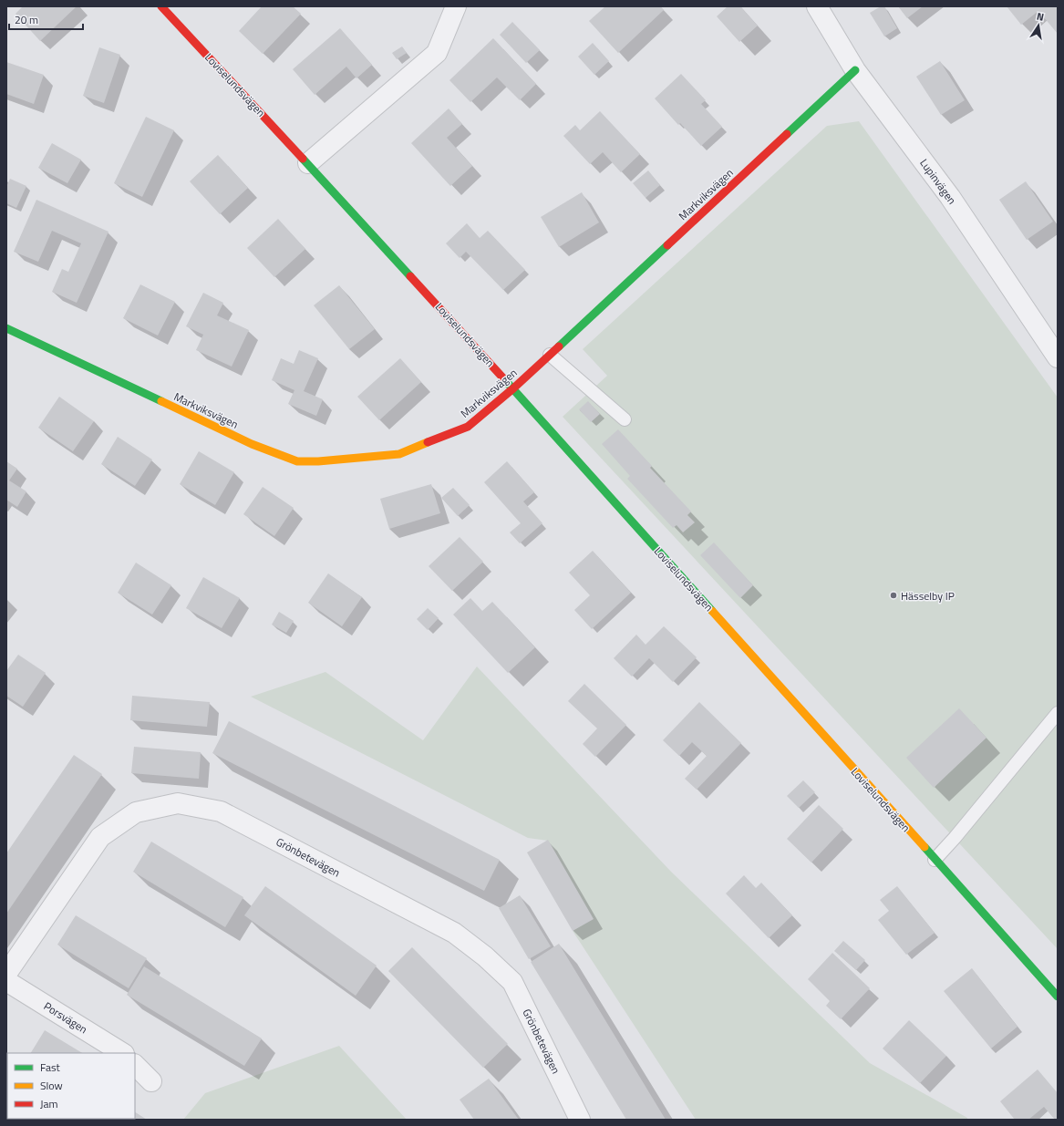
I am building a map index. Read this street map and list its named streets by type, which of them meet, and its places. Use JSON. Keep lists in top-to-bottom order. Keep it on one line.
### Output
{"streets":{"street":["Loviselundsvägen","Lupinvägen","Markviksvägen","Grönbetevägen","Porsvägen"]},"crossings":[["Loviselundsvägen","Markviksvägen"],["Lupinvägen","Markviksvägen"]],"places":["Hässelby IP"],"legend":["Fast","Slow","Jam"],"scale_bar":"20 m","north":"top"}
